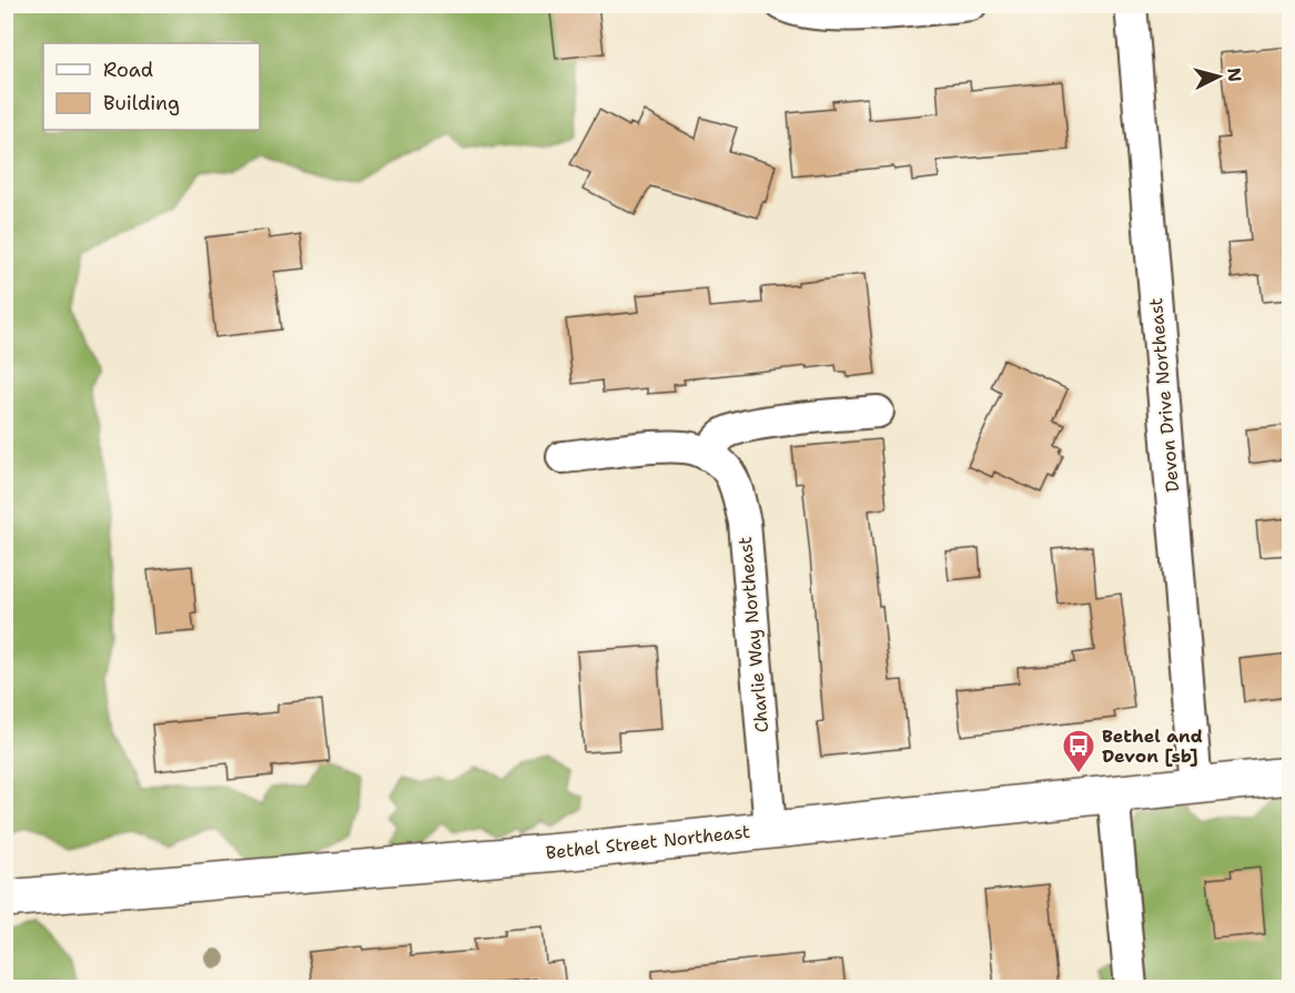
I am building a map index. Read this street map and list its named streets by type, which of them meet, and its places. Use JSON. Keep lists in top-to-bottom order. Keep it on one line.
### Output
{"streets":{"street":["Devon Drive Northeast","Charlie Way Northeast","Bethel Street Northeast"]},"crossings":[["Devon Drive Northeast","Bethel Street Northeast"],["Charlie Way Northeast","Bethel Street Northeast"]],"places":{"bus stop":["Bethel and Devon [sb]"]},"legend":["Road","Building"],"north":"right"}
